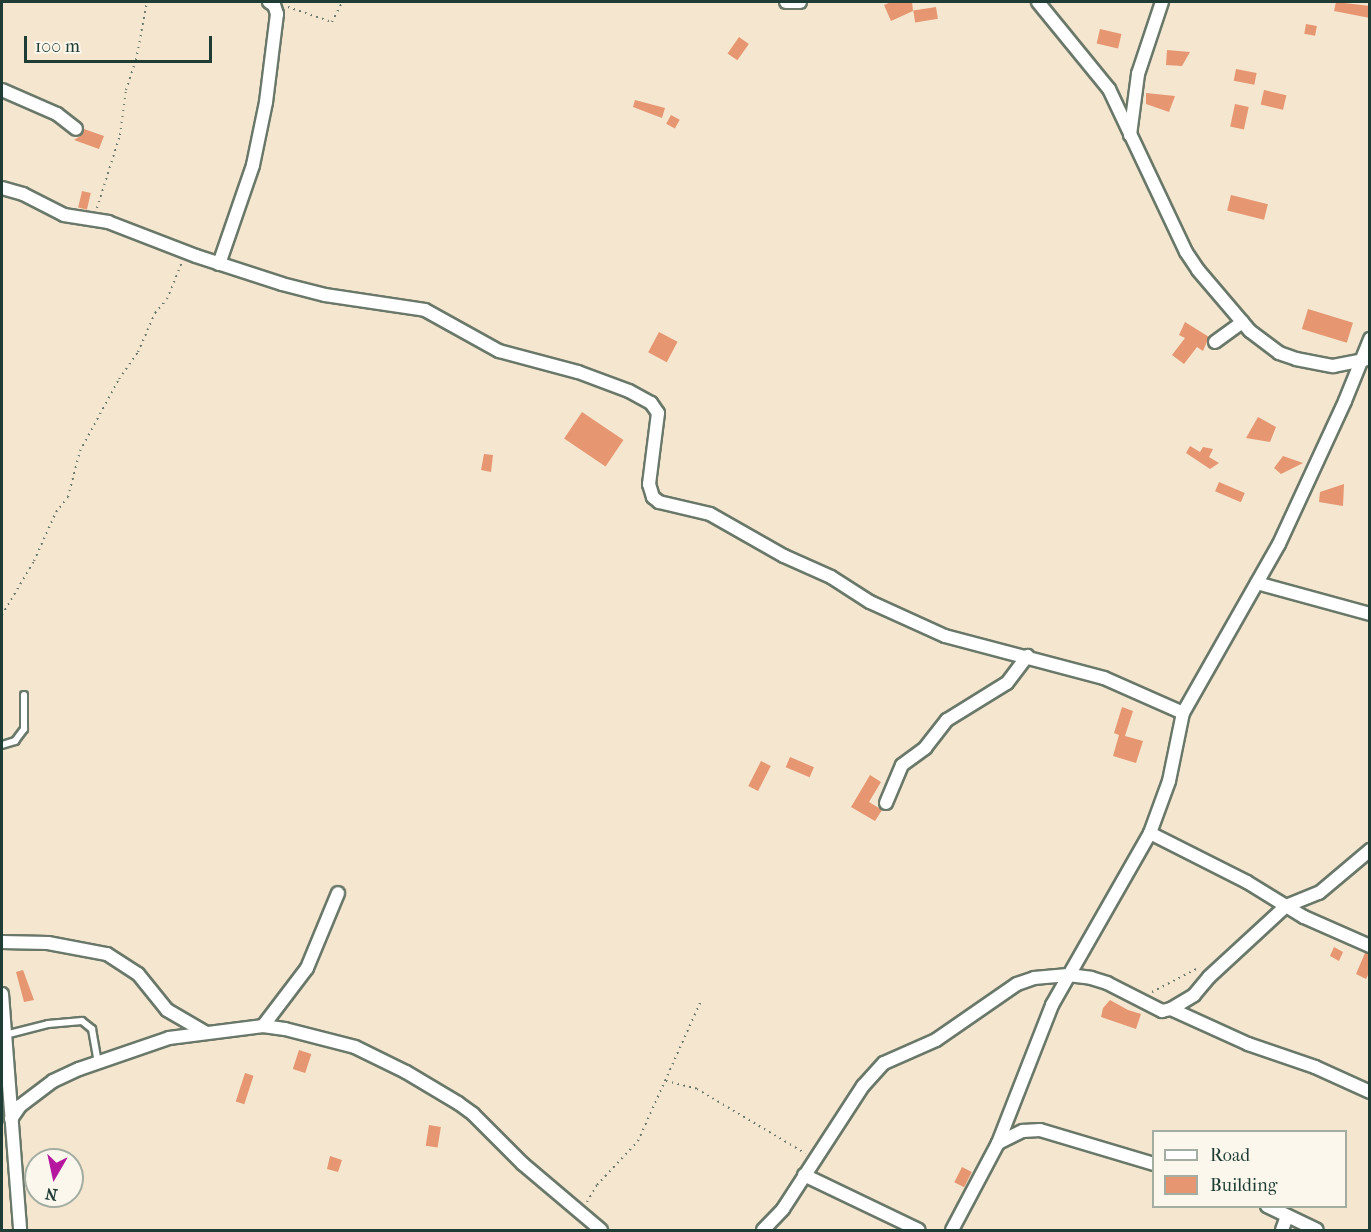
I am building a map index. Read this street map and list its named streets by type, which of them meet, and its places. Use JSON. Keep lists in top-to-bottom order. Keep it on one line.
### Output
{"legend":["Road","Building"],"scale_bar":"100 m","north":"bottom"}
